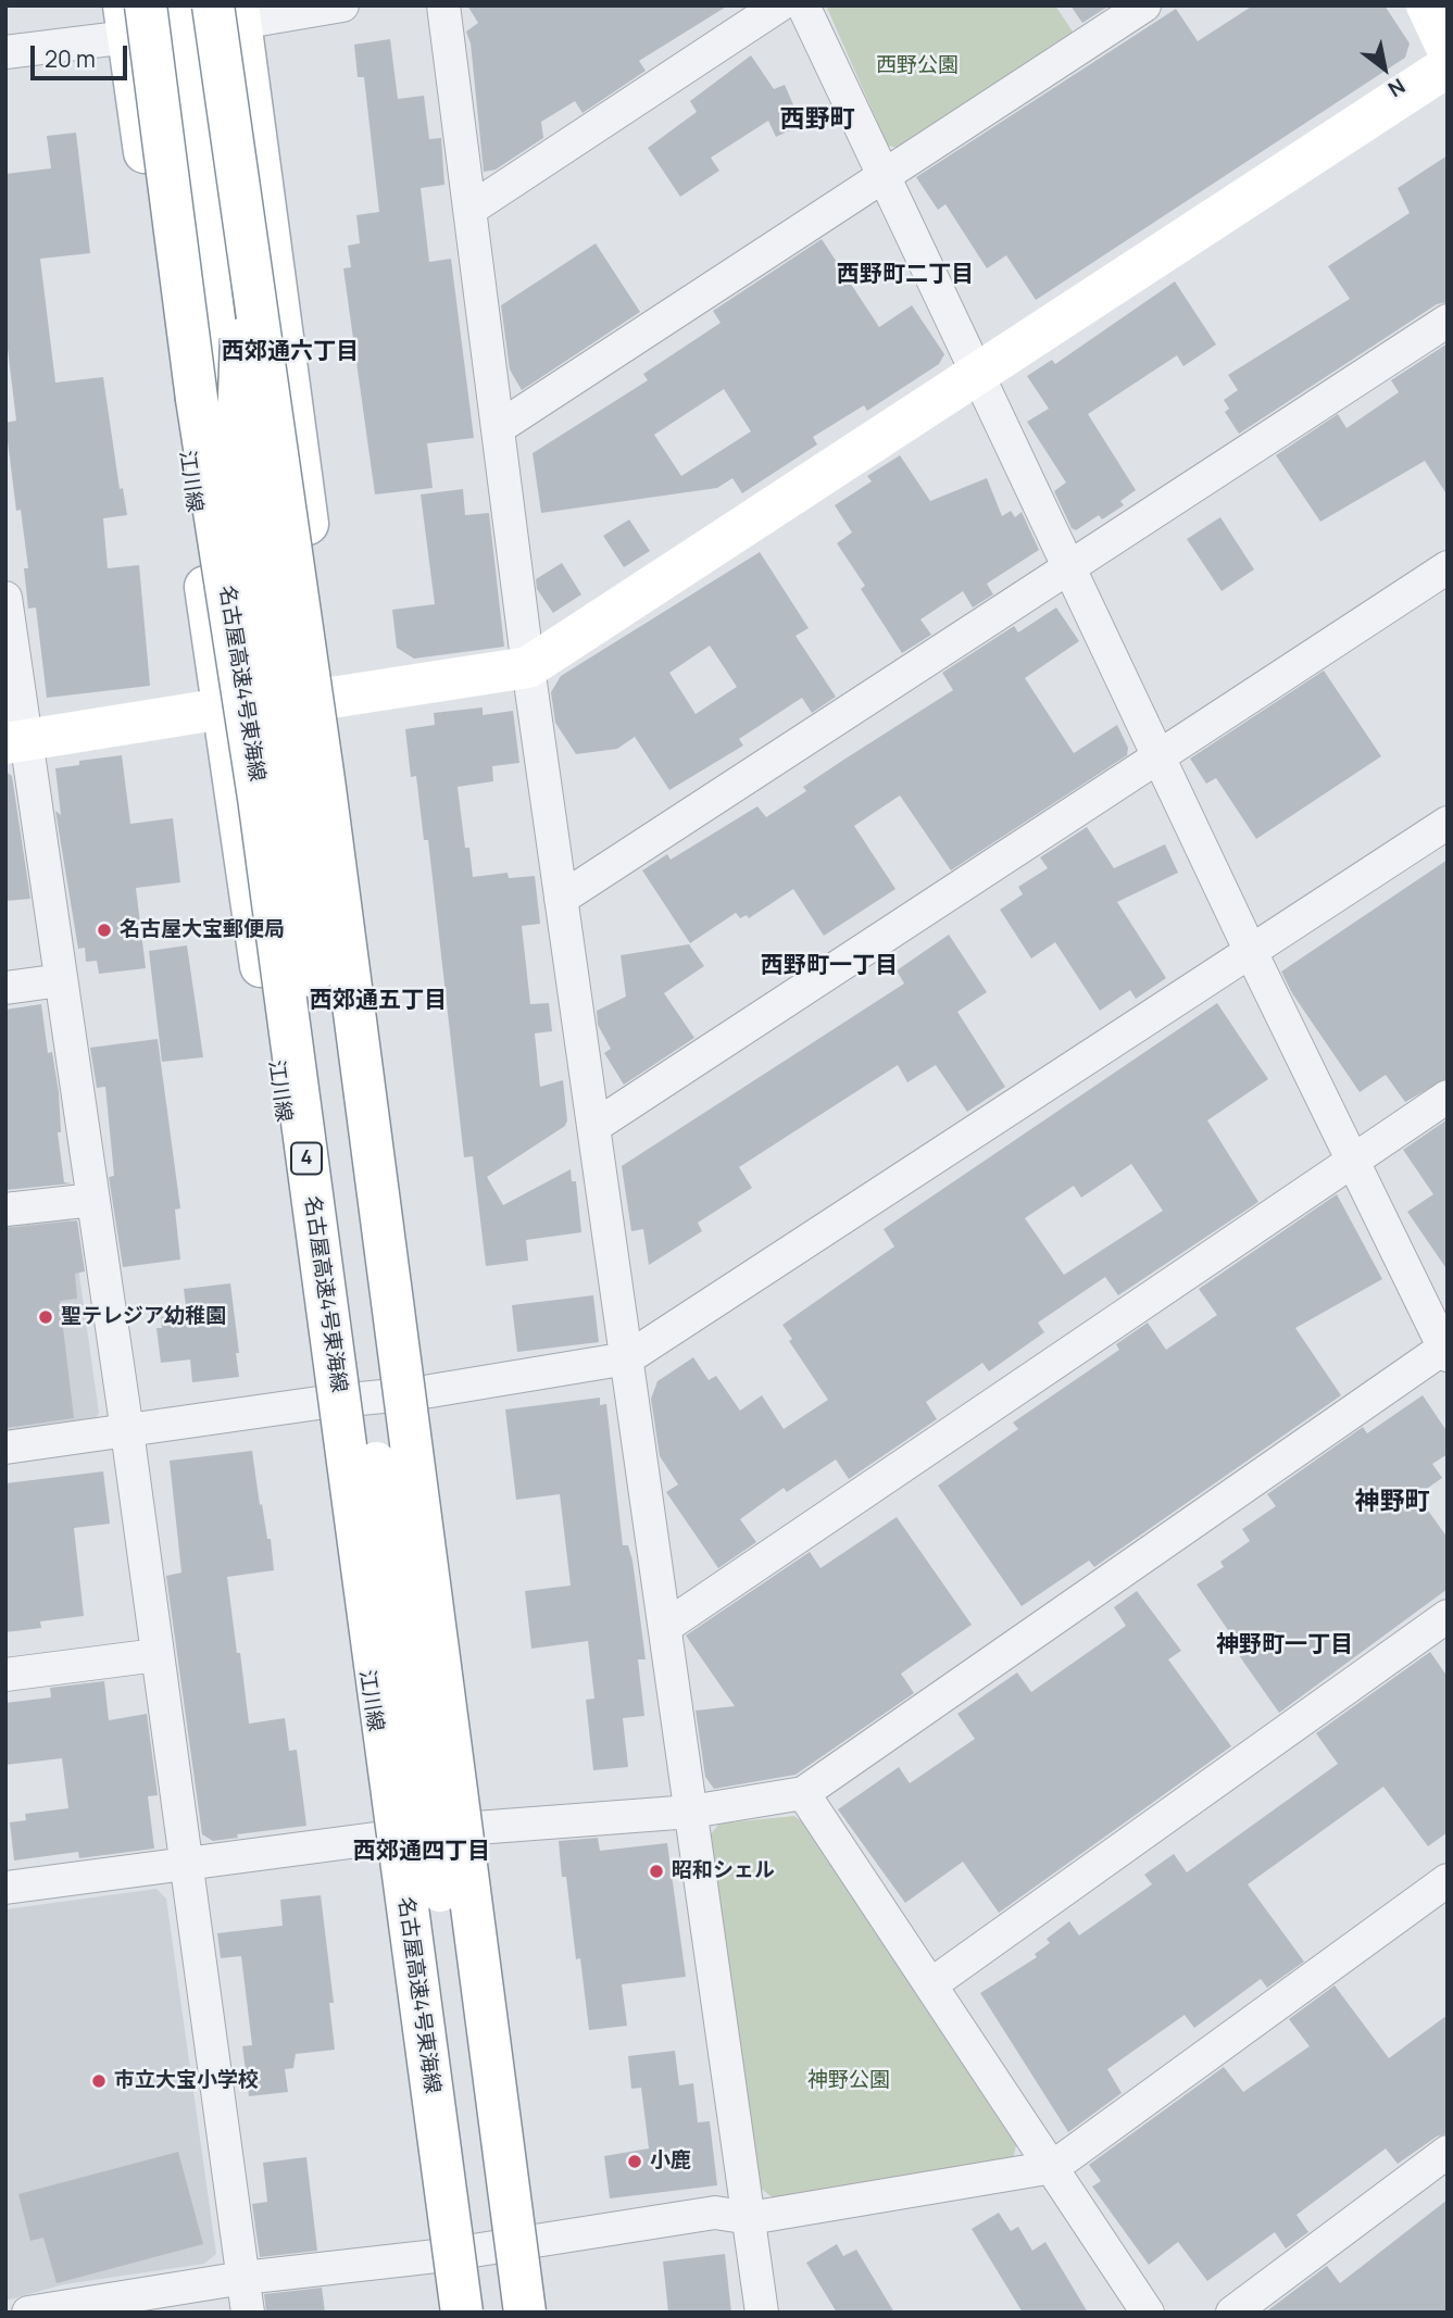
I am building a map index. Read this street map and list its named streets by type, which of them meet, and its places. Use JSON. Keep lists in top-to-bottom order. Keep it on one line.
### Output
{"streets":{"main road":["江川線","名古屋高速4号東海線","4"]},"crossings":[["江川線","名古屋高速4号東海線"]],"districts":["西野町","西野町二丁目","西郊通六丁目","西野町一丁目","西郊通五丁目","神野町","神野町一丁目","西郊通四丁目"],"parks":["西野公園","神野公園"],"places":["名古屋大宝郵便局","聖テレジア幼稚園","昭和シェル","市立大宝小学校","小鹿"],"scale_bar":"20 m","north":"bottom right"}
